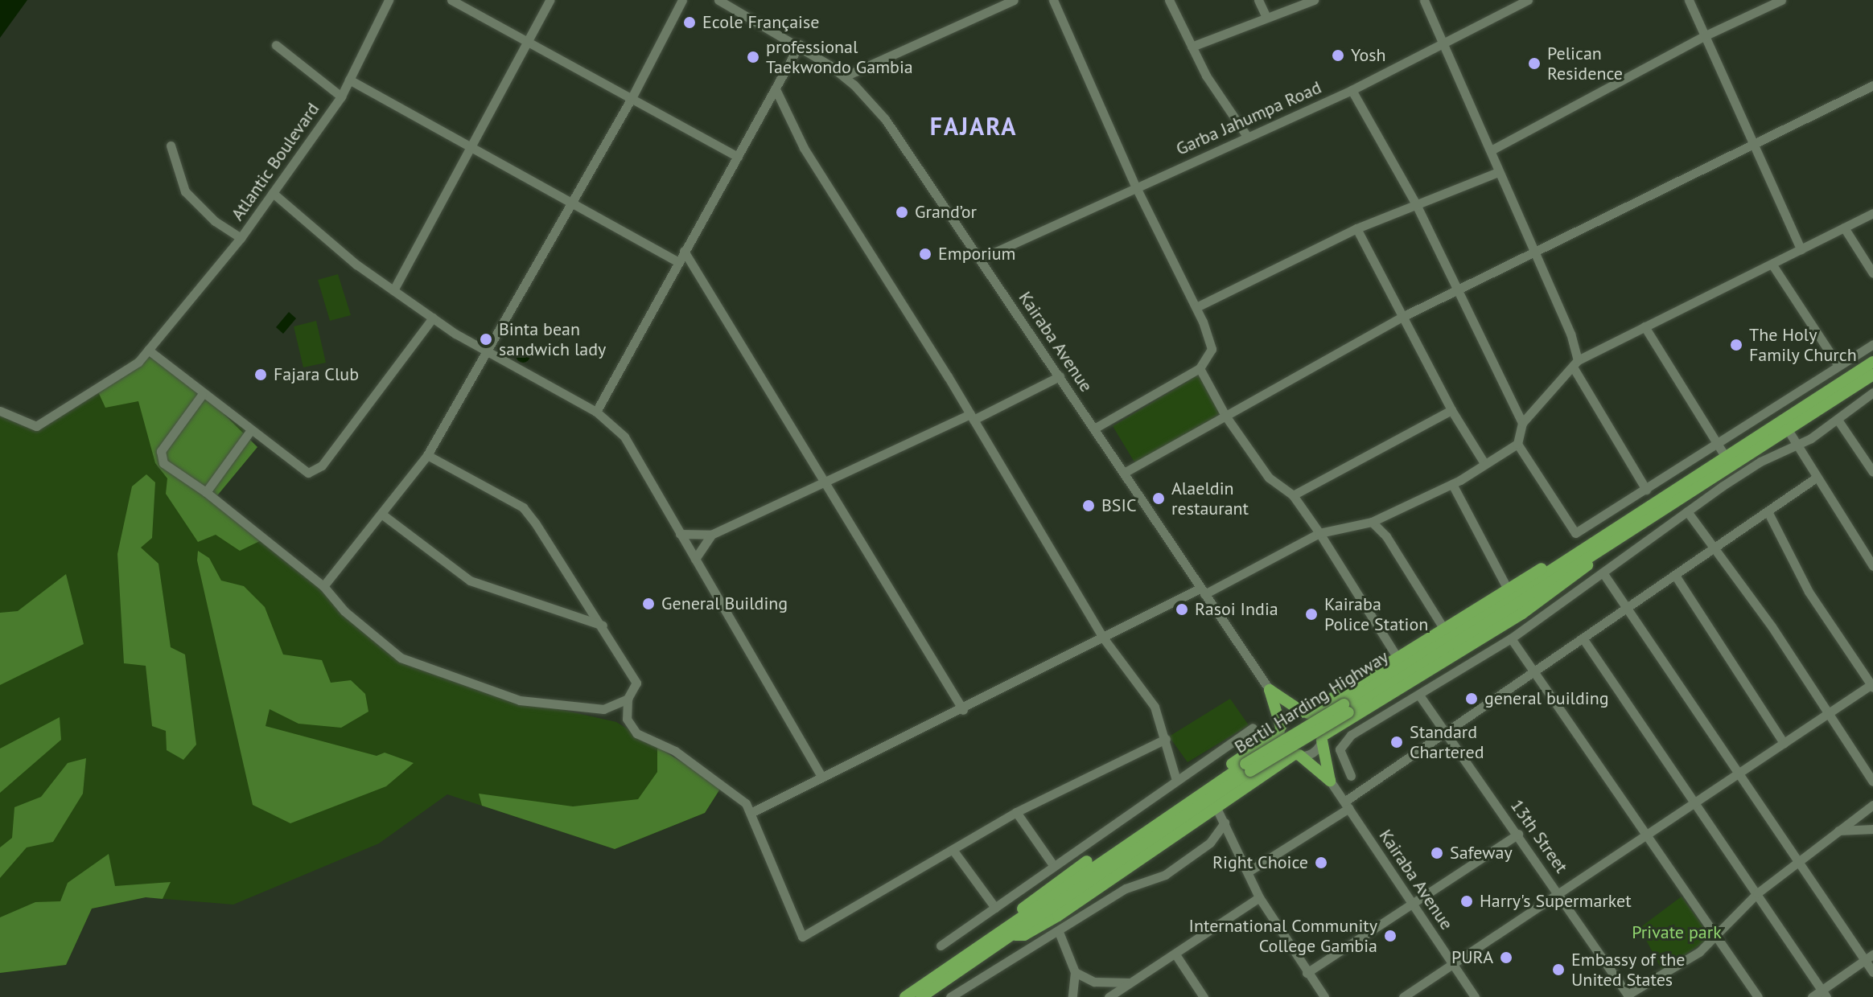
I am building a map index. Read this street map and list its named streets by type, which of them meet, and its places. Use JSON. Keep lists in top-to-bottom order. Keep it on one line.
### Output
{"streets":{"main road":["Bertil Harding Highway"],"street":["Garba Jahumpa Road","Atlantic Boulevard","Kairaba Avenue","13th Street"]},"crossings":[["Garba Jahumpa Road","Kairaba Avenue"]],"districts":["FAJARA"],"parks":["Private park"],"places":["Ecole Française","Yosh","professional Taekwondo Gambia","Pelican Residence","Grand’or","Emporium","Binta bean sandwich lady","The Holy Family Church","Fajara Club","Alaeldin restaurant","BSIC","General Building","Rasoi India","Kairaba Police Station","general building","Standard Chartered","Safeway","Right Choice","Harry's Supermarket","International Community College Gambia","PURA","Embassy of the United States"]}
